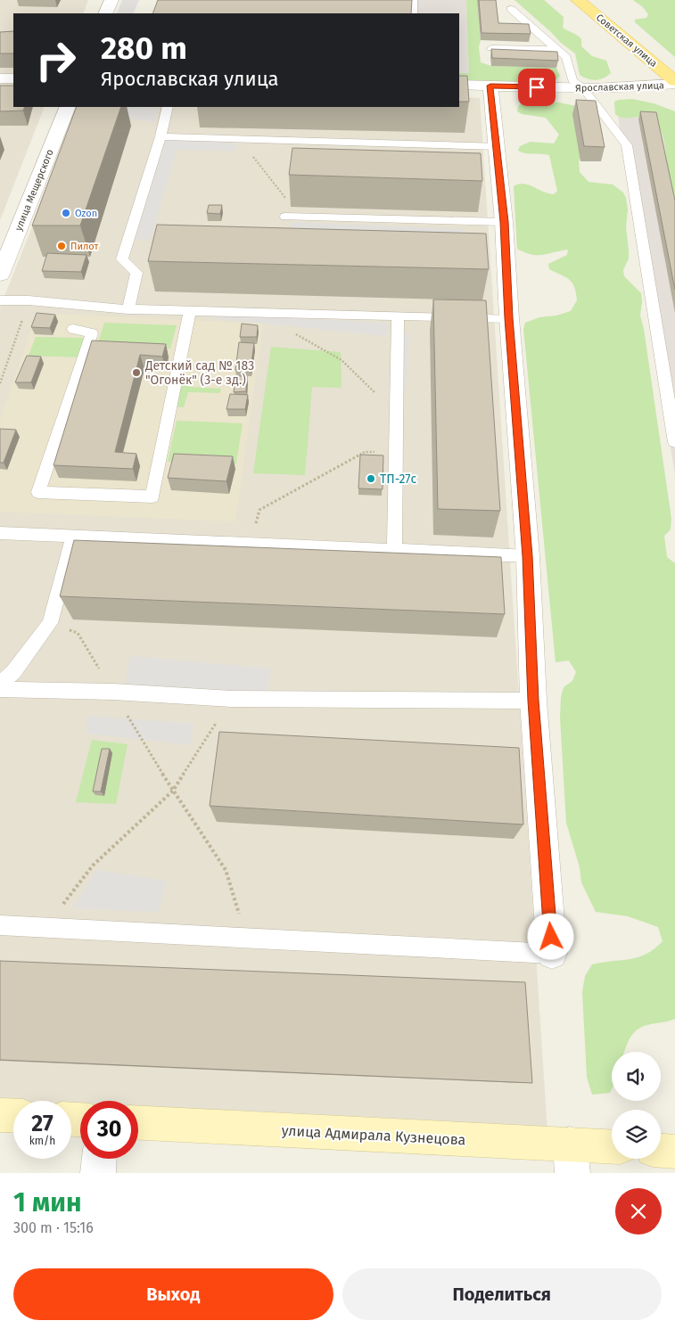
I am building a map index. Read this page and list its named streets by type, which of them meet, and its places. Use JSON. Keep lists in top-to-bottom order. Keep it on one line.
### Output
{"streets":{"main road":["Советская улица","улица Адмирала Кузнецова"],"street":["Ярославская улица","улица Мещерского"]},"places":["Ozon","Пилот","Детский сад № 183 \"Огонёк\" (3-е зд.)","ТП-27c"],"page":{"turn":["280 m","Ярославская улица"],"speed":"27 km/h","limit":"30","heading":["1 мин","300 m · 15:16"],"buttons":["Выход","Поделиться"]}}
